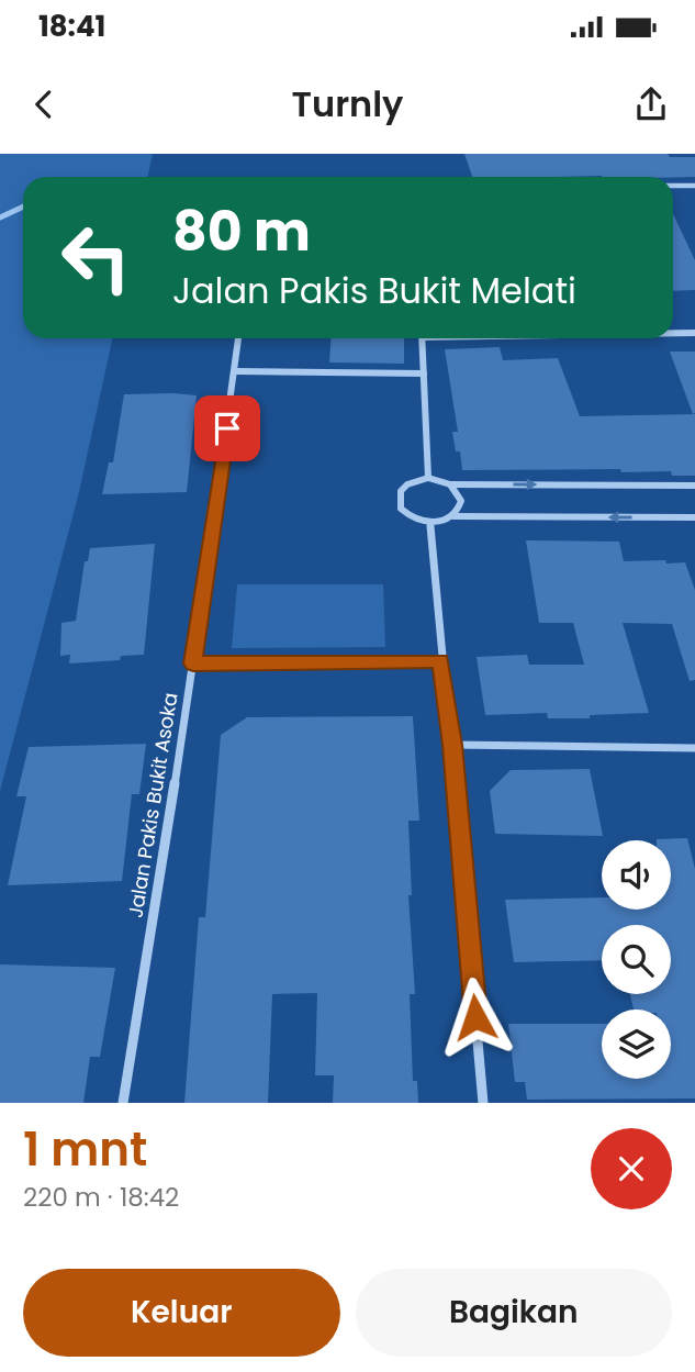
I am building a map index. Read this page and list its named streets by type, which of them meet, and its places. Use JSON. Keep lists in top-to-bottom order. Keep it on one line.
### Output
{"streets":{"street":["Jalan Pakis Bukit Asoka"]},"page":{"status":"18:41","header":"Turnly","turn":["80 m","Jalan Pakis Bukit Melati"],"heading":["1 mnt","220 m · 18:42"],"buttons":["Keluar","Bagikan"]}}
